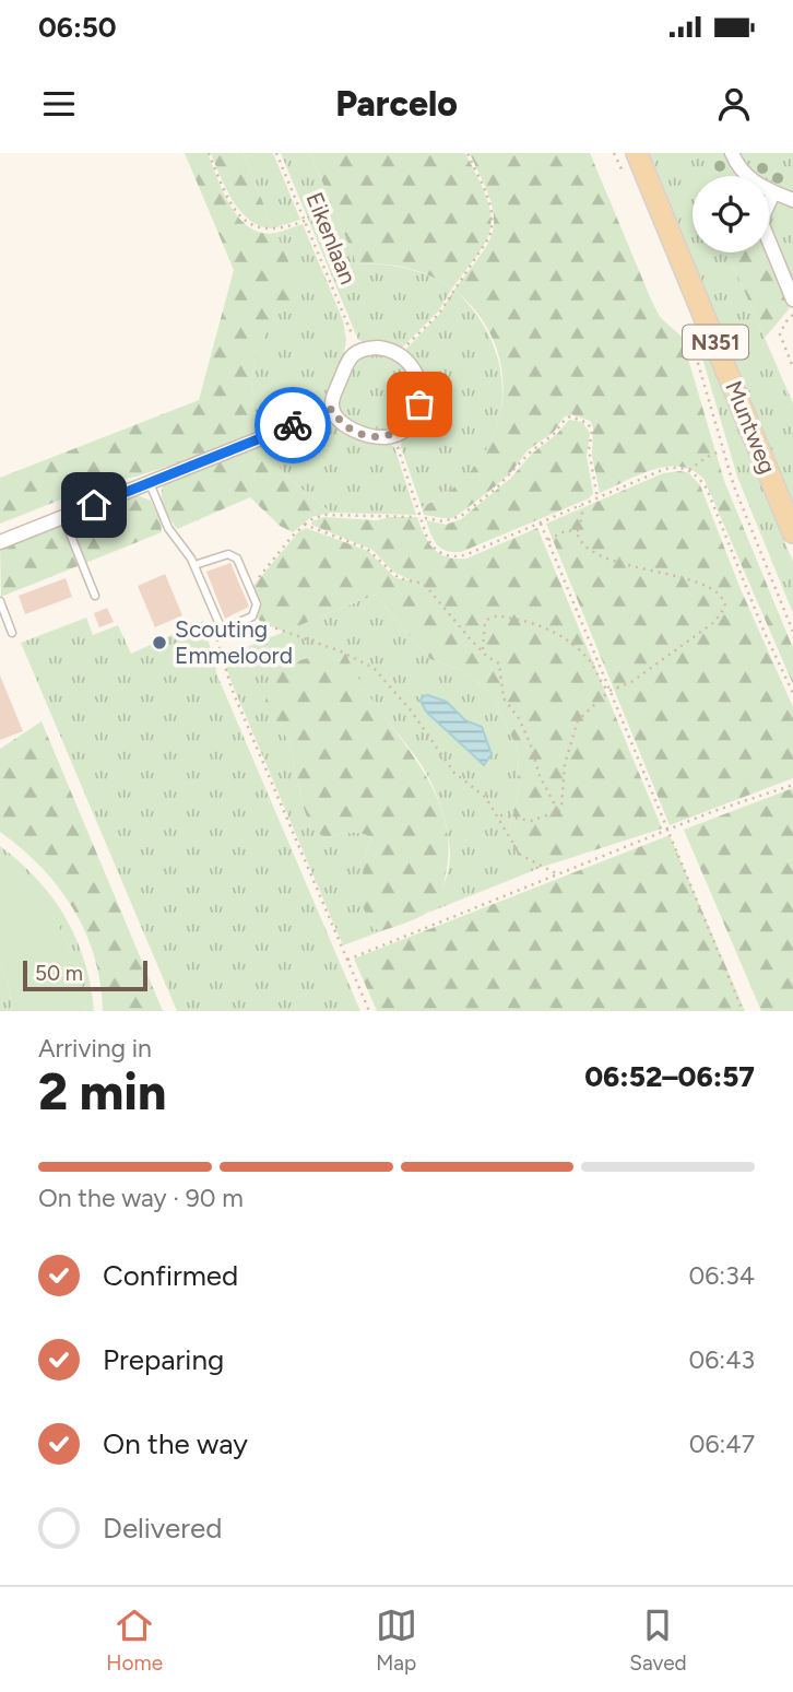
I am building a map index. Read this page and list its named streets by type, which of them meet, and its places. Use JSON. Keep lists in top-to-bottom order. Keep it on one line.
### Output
{"streets":{"main road":["N351","Muntweg"],"path":["Eikenlaan"]},"places":["Scouting Emmeloord"],"scale_bar":"50 m","page":{"status":"06:50","header":"Parcelo","scale":"50 m","heading":["2 min","Arriving in","06:52–06:57"],"bar":"On the way · 90 m","list":[["Confirmed","06:34"],["Preparing","06:43"],["On the way","06:47"],"Delivered"],"tabs":["Home","Map","Saved"]}}
